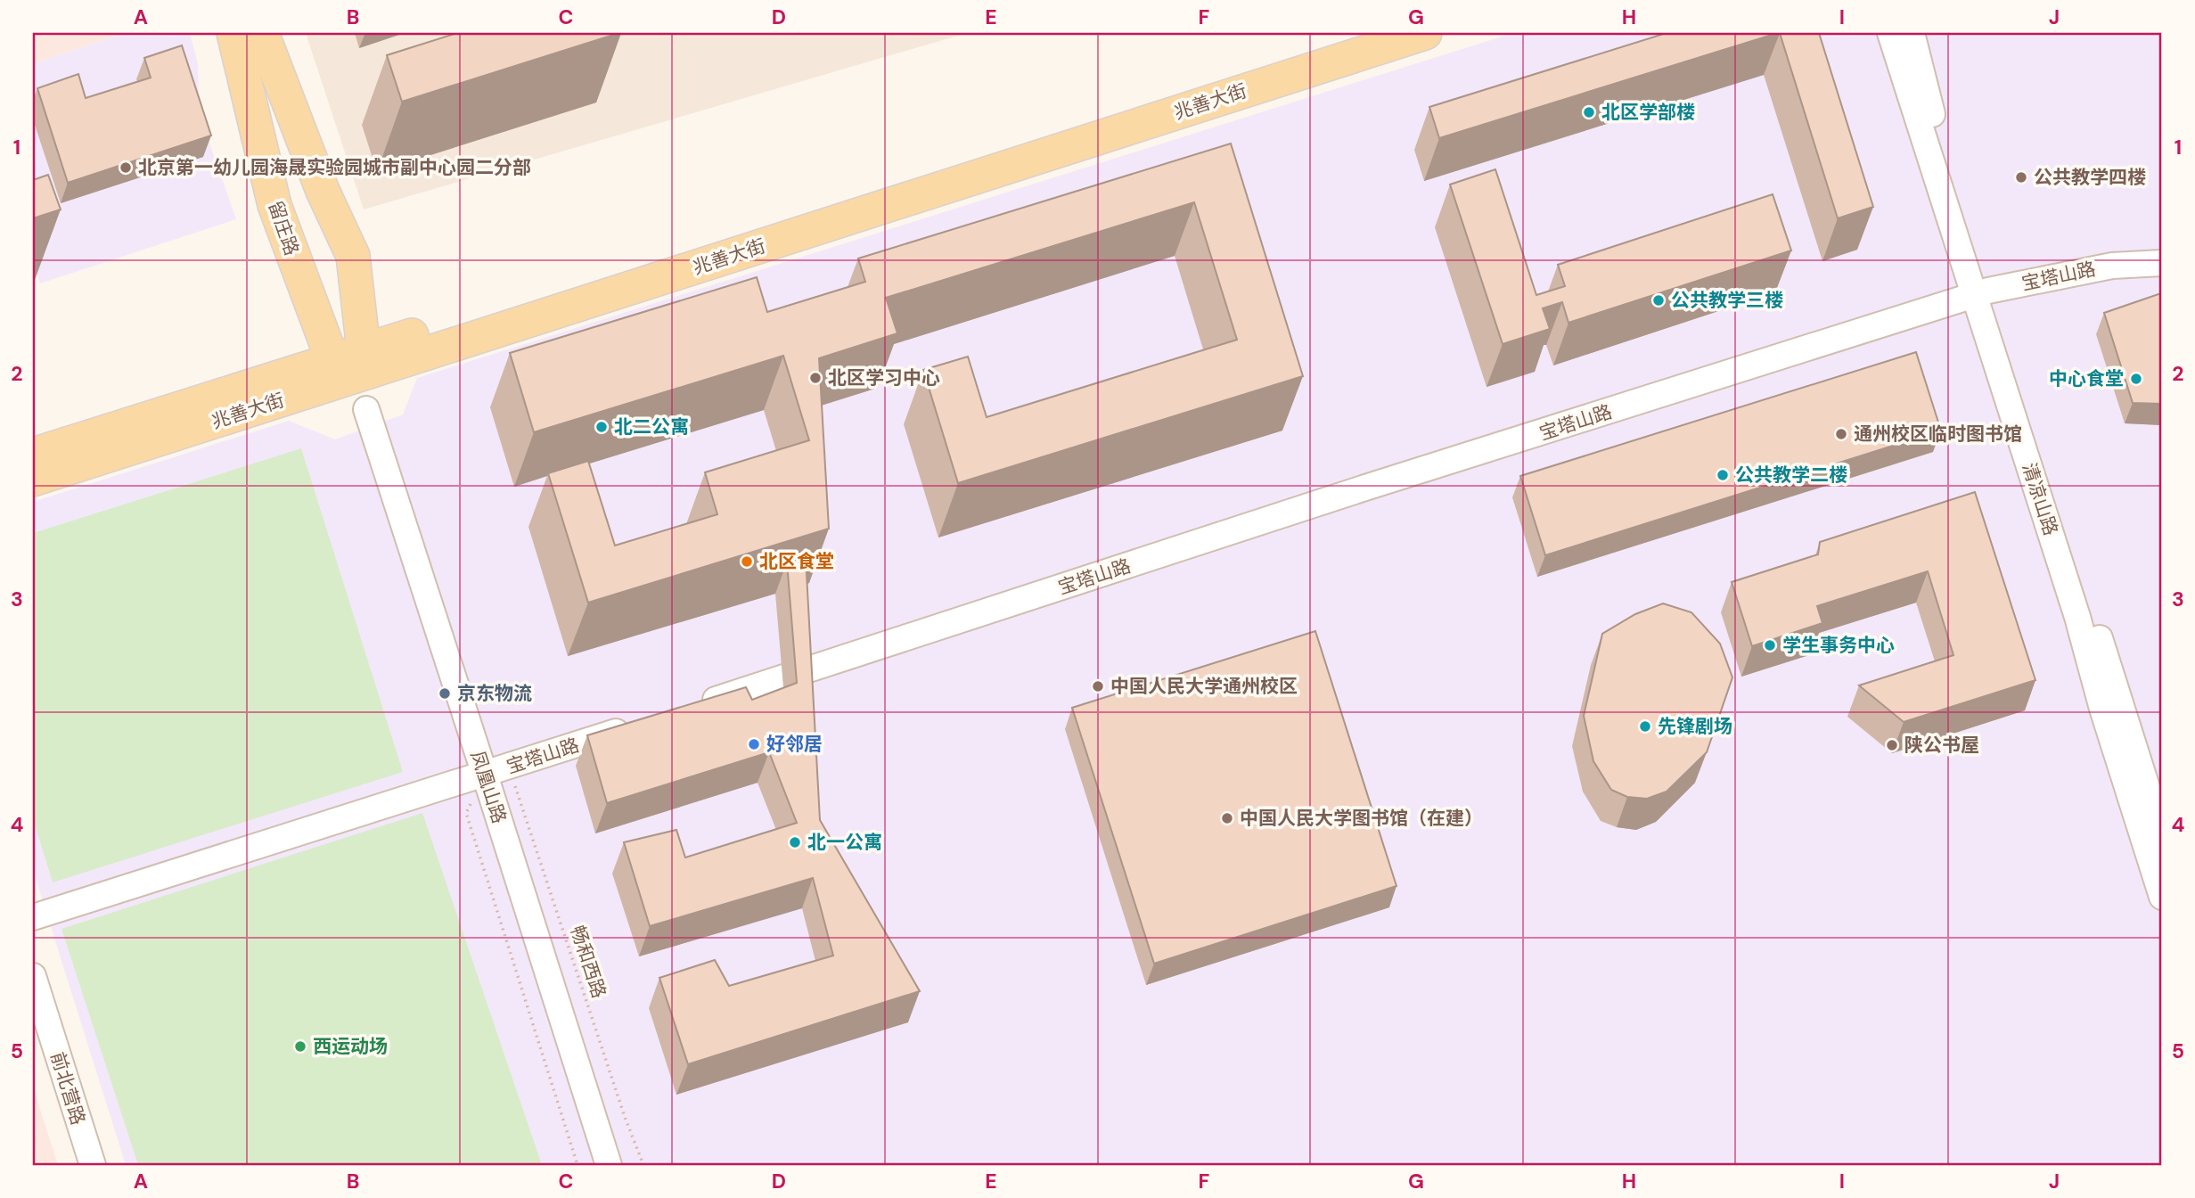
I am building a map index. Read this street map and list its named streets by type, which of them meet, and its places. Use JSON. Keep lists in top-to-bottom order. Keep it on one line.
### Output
{"streets":{"main road":["兆善大街","留庄路"],"street":["宝塔山路","清凉山路","凤凰山路","前北营路"],"path":["畅和西路"]},"crossings":[["兆善大街","留庄路"],["宝塔山路","清凉山路"],["宝塔山路","凤凰山路"],["宝塔山路","畅和西路"]],"places":["北区学部楼","北京第一幼儿园海晟实验园城市副中心园二分部","公共教学四楼","公共教学三楼","北区学习中心","中心食堂","北二公寓","通州校区临时图书馆","公共教学二楼","北区食堂","学生事务中心","中国人民大学通州校区","京东物流","先锋剧场","好邻居","陕公书屋","中国人民大学图书馆（在建）","北一公寓","西运动场"],"grid":{"columns":["A","B","C","D","E","F","G","H","I","J"],"rows":["1","2","3","4","5"]}}
